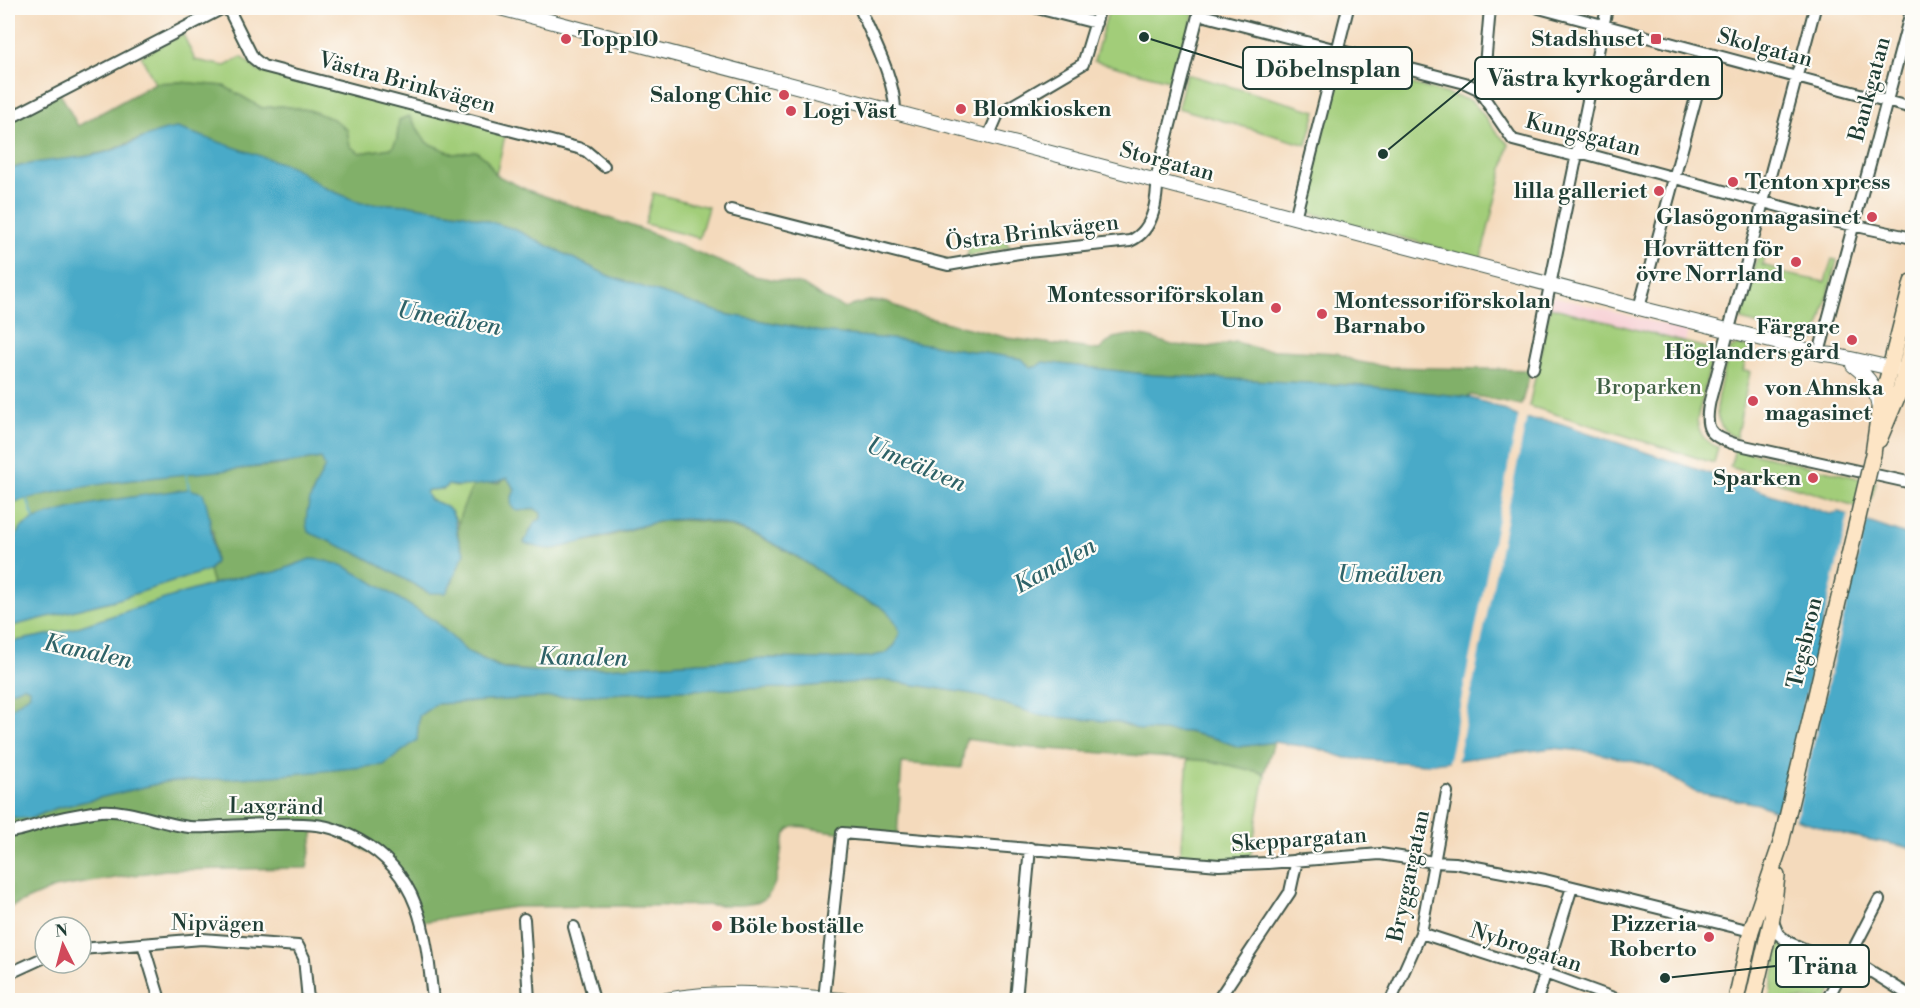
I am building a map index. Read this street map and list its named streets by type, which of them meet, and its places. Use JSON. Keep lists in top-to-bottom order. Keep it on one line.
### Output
{"streets":{"main road":["Tegsbron"],"street":["Skolgatan","Västra Brinkvägen","Bankgatan","Kungsgatan","Storgatan","Östra Brinkvägen","Laxgränd","Skeppargatan","Bryggargatan","Nipvägen","Nybrogatan"]},"crossings":[["Skolgatan","Bankgatan"],["Bankgatan","Kungsgatan"],["Bankgatan","Storgatan"],["Storgatan","Östra Brinkvägen"],["Skeppargatan","Bryggargatan"],["Bryggargatan","Nybrogatan"]],"water":["Umeälven","Kanalen"],"parks":["Broparken"],"places":{"other":["Döbelnsplan","Topp10","Salong Chic","Blomkiosken","Logi Väst","Västra kyrkogården","Tenton xpress","lilla galleriet","Glasögonmagasinet","Hovrätten för övre Norrland","Montessoriförskolan Uno","Montessoriförskolan Barnabo","Färgare Höglanders gård","von Ahnska magasinet","Sparken","Böle boställe","Pizzeria Roberto","Träna"],"transit":["Stadshuset"]},"north":"top"}
